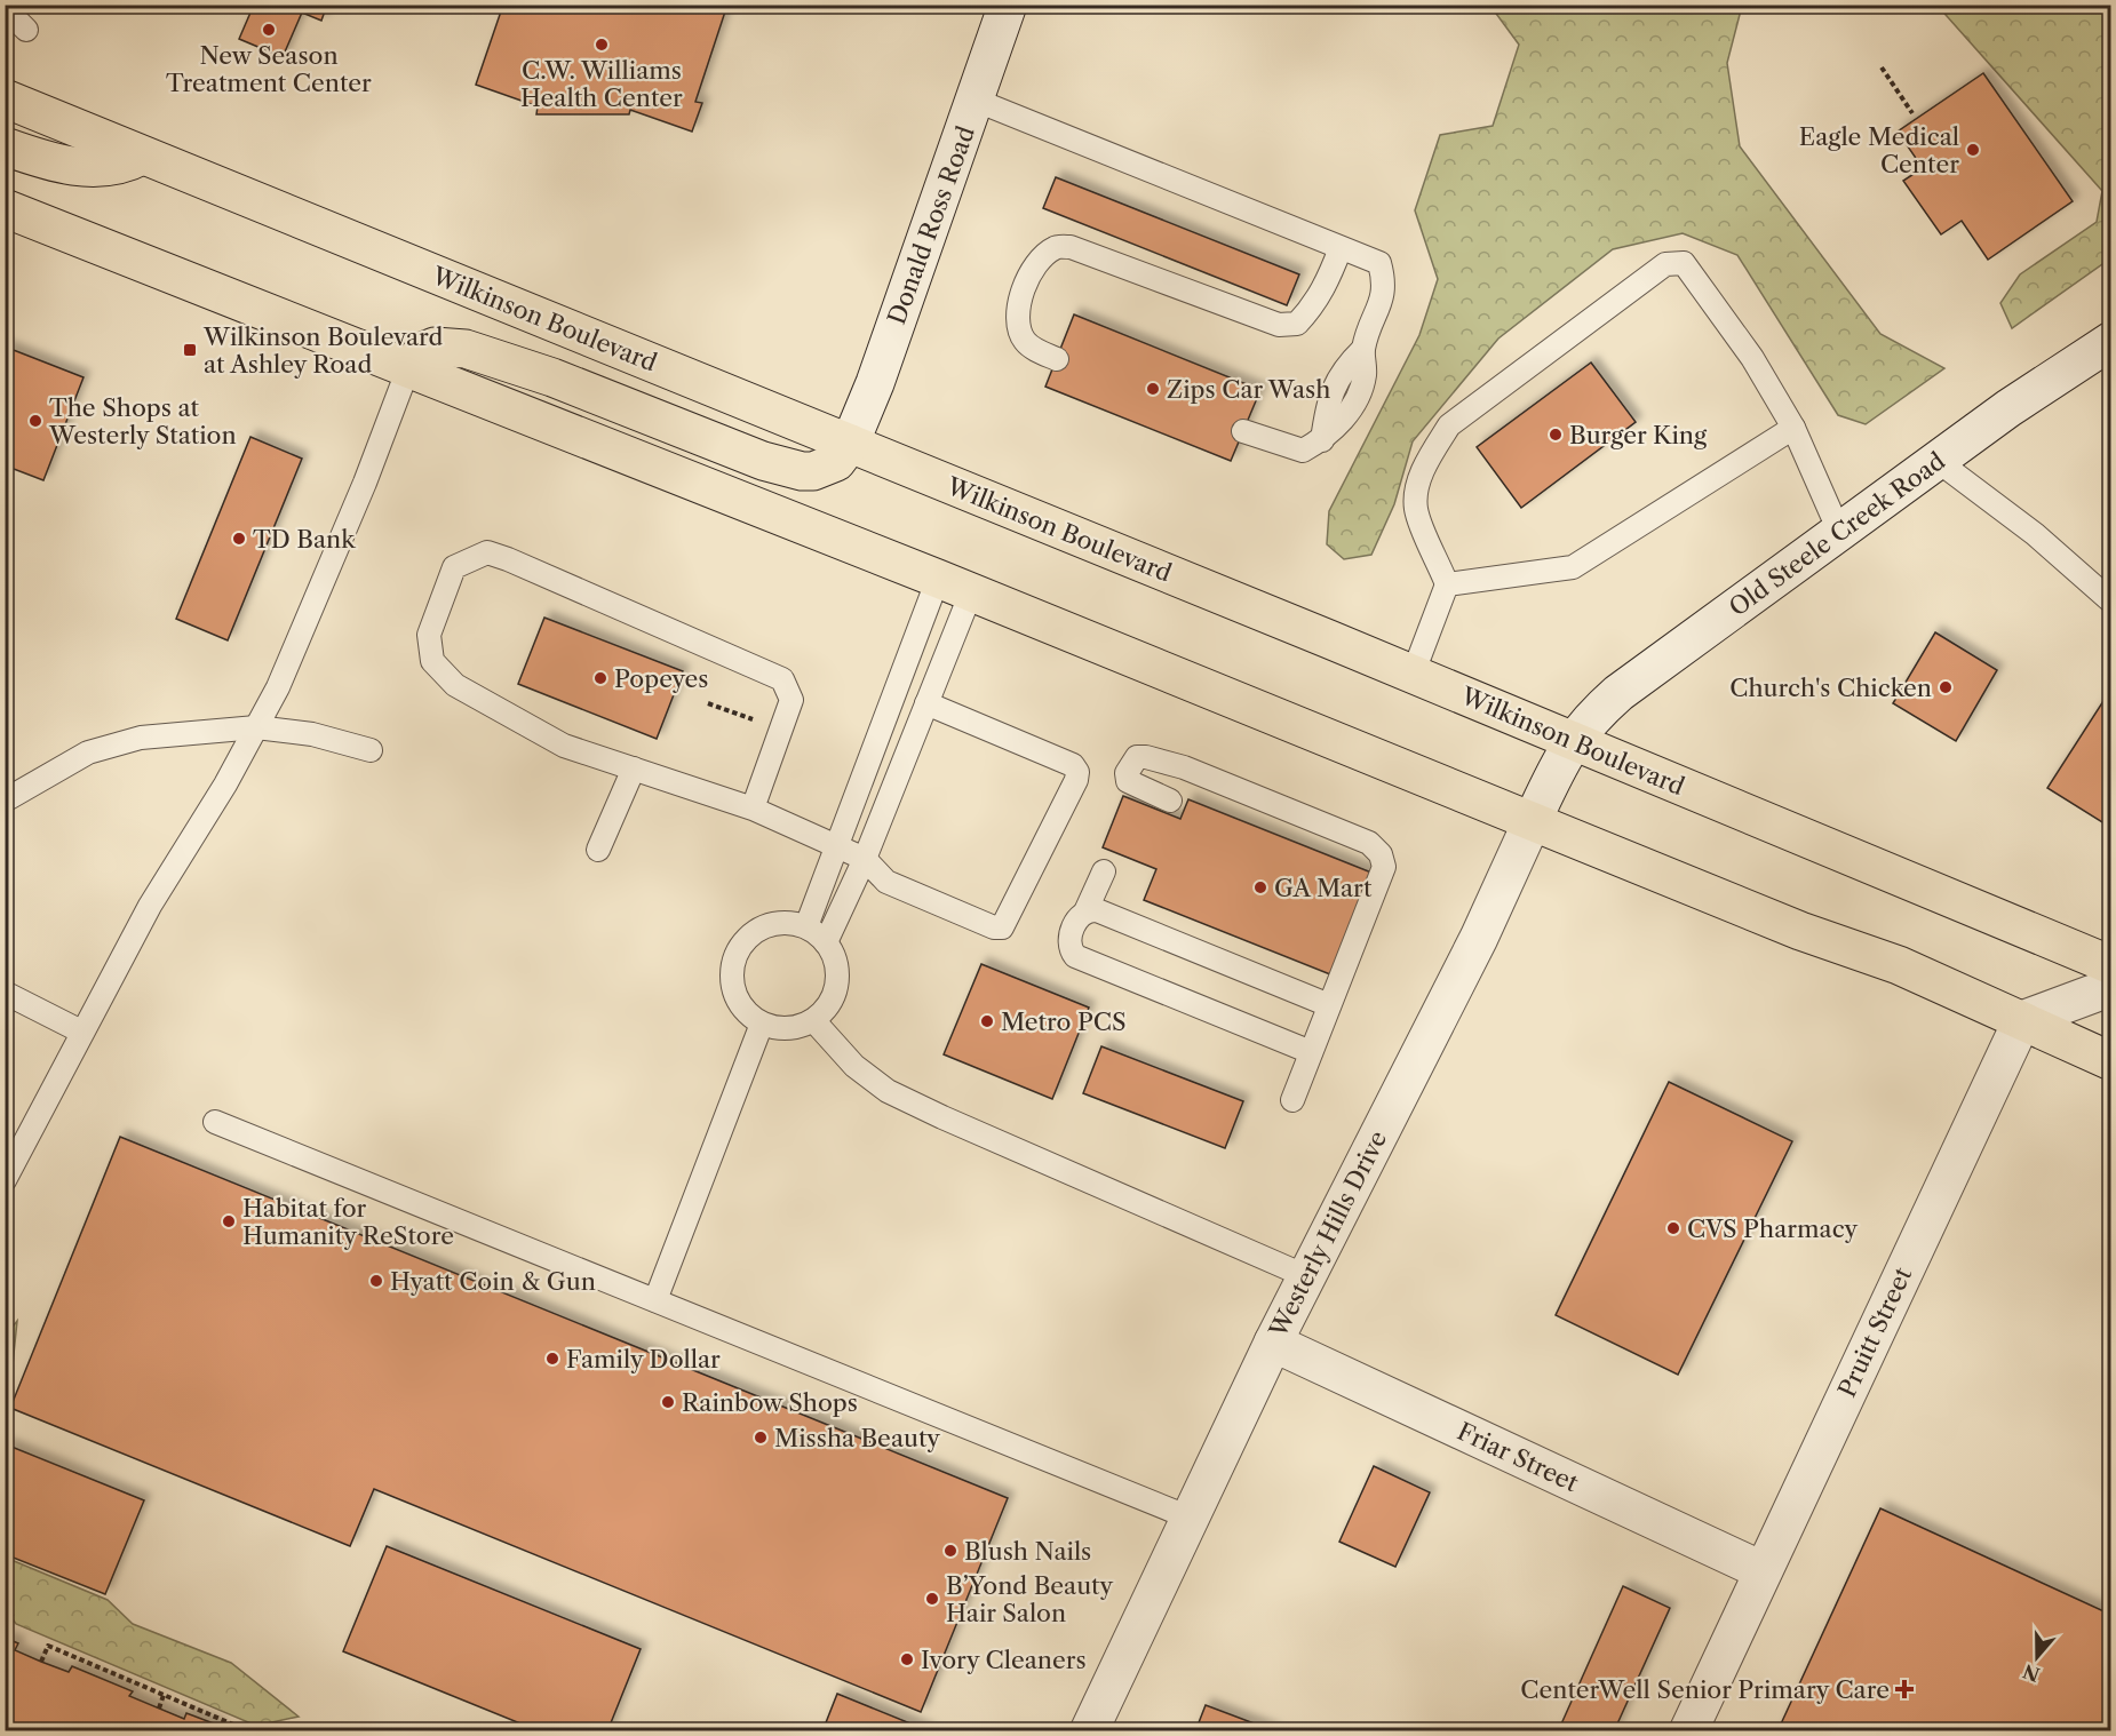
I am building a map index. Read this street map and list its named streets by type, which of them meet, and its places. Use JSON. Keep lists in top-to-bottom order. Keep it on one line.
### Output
{"streets":{"main road":["Wilkinson Boulevard"],"street":["Donald Ross Road","Old Steele Creek Road","Westerly Hills Drive","Pruitt Street","Friar Street"]},"crossings":[["Donald Ross Road","Wilkinson Boulevard"],["Wilkinson Boulevard","Old Steele Creek Road"],["Wilkinson Boulevard","Westerly Hills Drive"],["Old Steele Creek Road","Westerly Hills Drive"],["Westerly Hills Drive","Friar Street"],["Pruitt Street","Friar Street"]],"places":{"other":["New Season Treatment Center","C.W. Williams Health Center","Eagle Medical Center","Zips Car Wash","The Shops at Westerly Station","Burger King","TD Bank","Popeyes","Church's Chicken","GA Mart","Metro PCS","Habitat for Humanity ReStore","CVS Pharmacy","Hyatt Coin & Gun","Family Dollar","Rainbow Shops","Missha Beauty","Blush Nails","B’Yond Beauty Hair Salon","Ivory Cleaners"],"transit":["Wilkinson Boulevard at Ashley Road"],"health":["CenterWell Senior Primary Care"]},"north":"bottom"}
